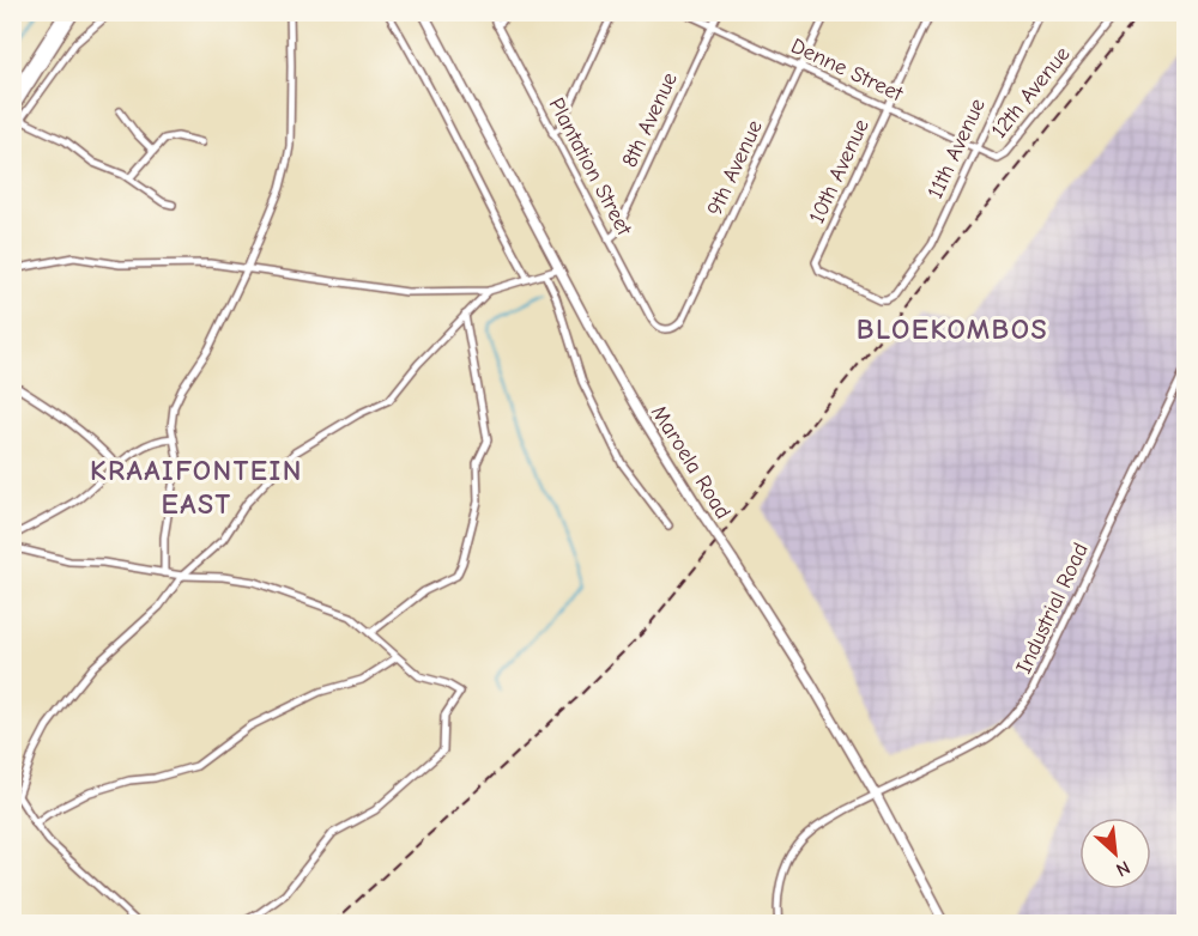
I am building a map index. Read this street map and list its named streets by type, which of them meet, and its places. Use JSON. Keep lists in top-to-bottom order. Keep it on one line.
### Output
{"streets":{"street":["Denne Street","12th Avenue","8th Avenue","11th Avenue","Plantation Street","9th Avenue","10th Avenue","Maroela Road","Industrial Road"]},"crossings":[["Denne Street","12th Avenue"],["Denne Street","8th Avenue"],["Denne Street","11th Avenue"],["Denne Street","9th Avenue"],["Denne Street","10th Avenue"],["8th Avenue","Plantation Street"],["11th Avenue","10th Avenue"],["Plantation Street","9th Avenue"],["Maroela Road","Industrial Road"]],"districts":["BLOEKOMBOS","KRAAIFONTEIN EAST"],"north":"bottom right"}
